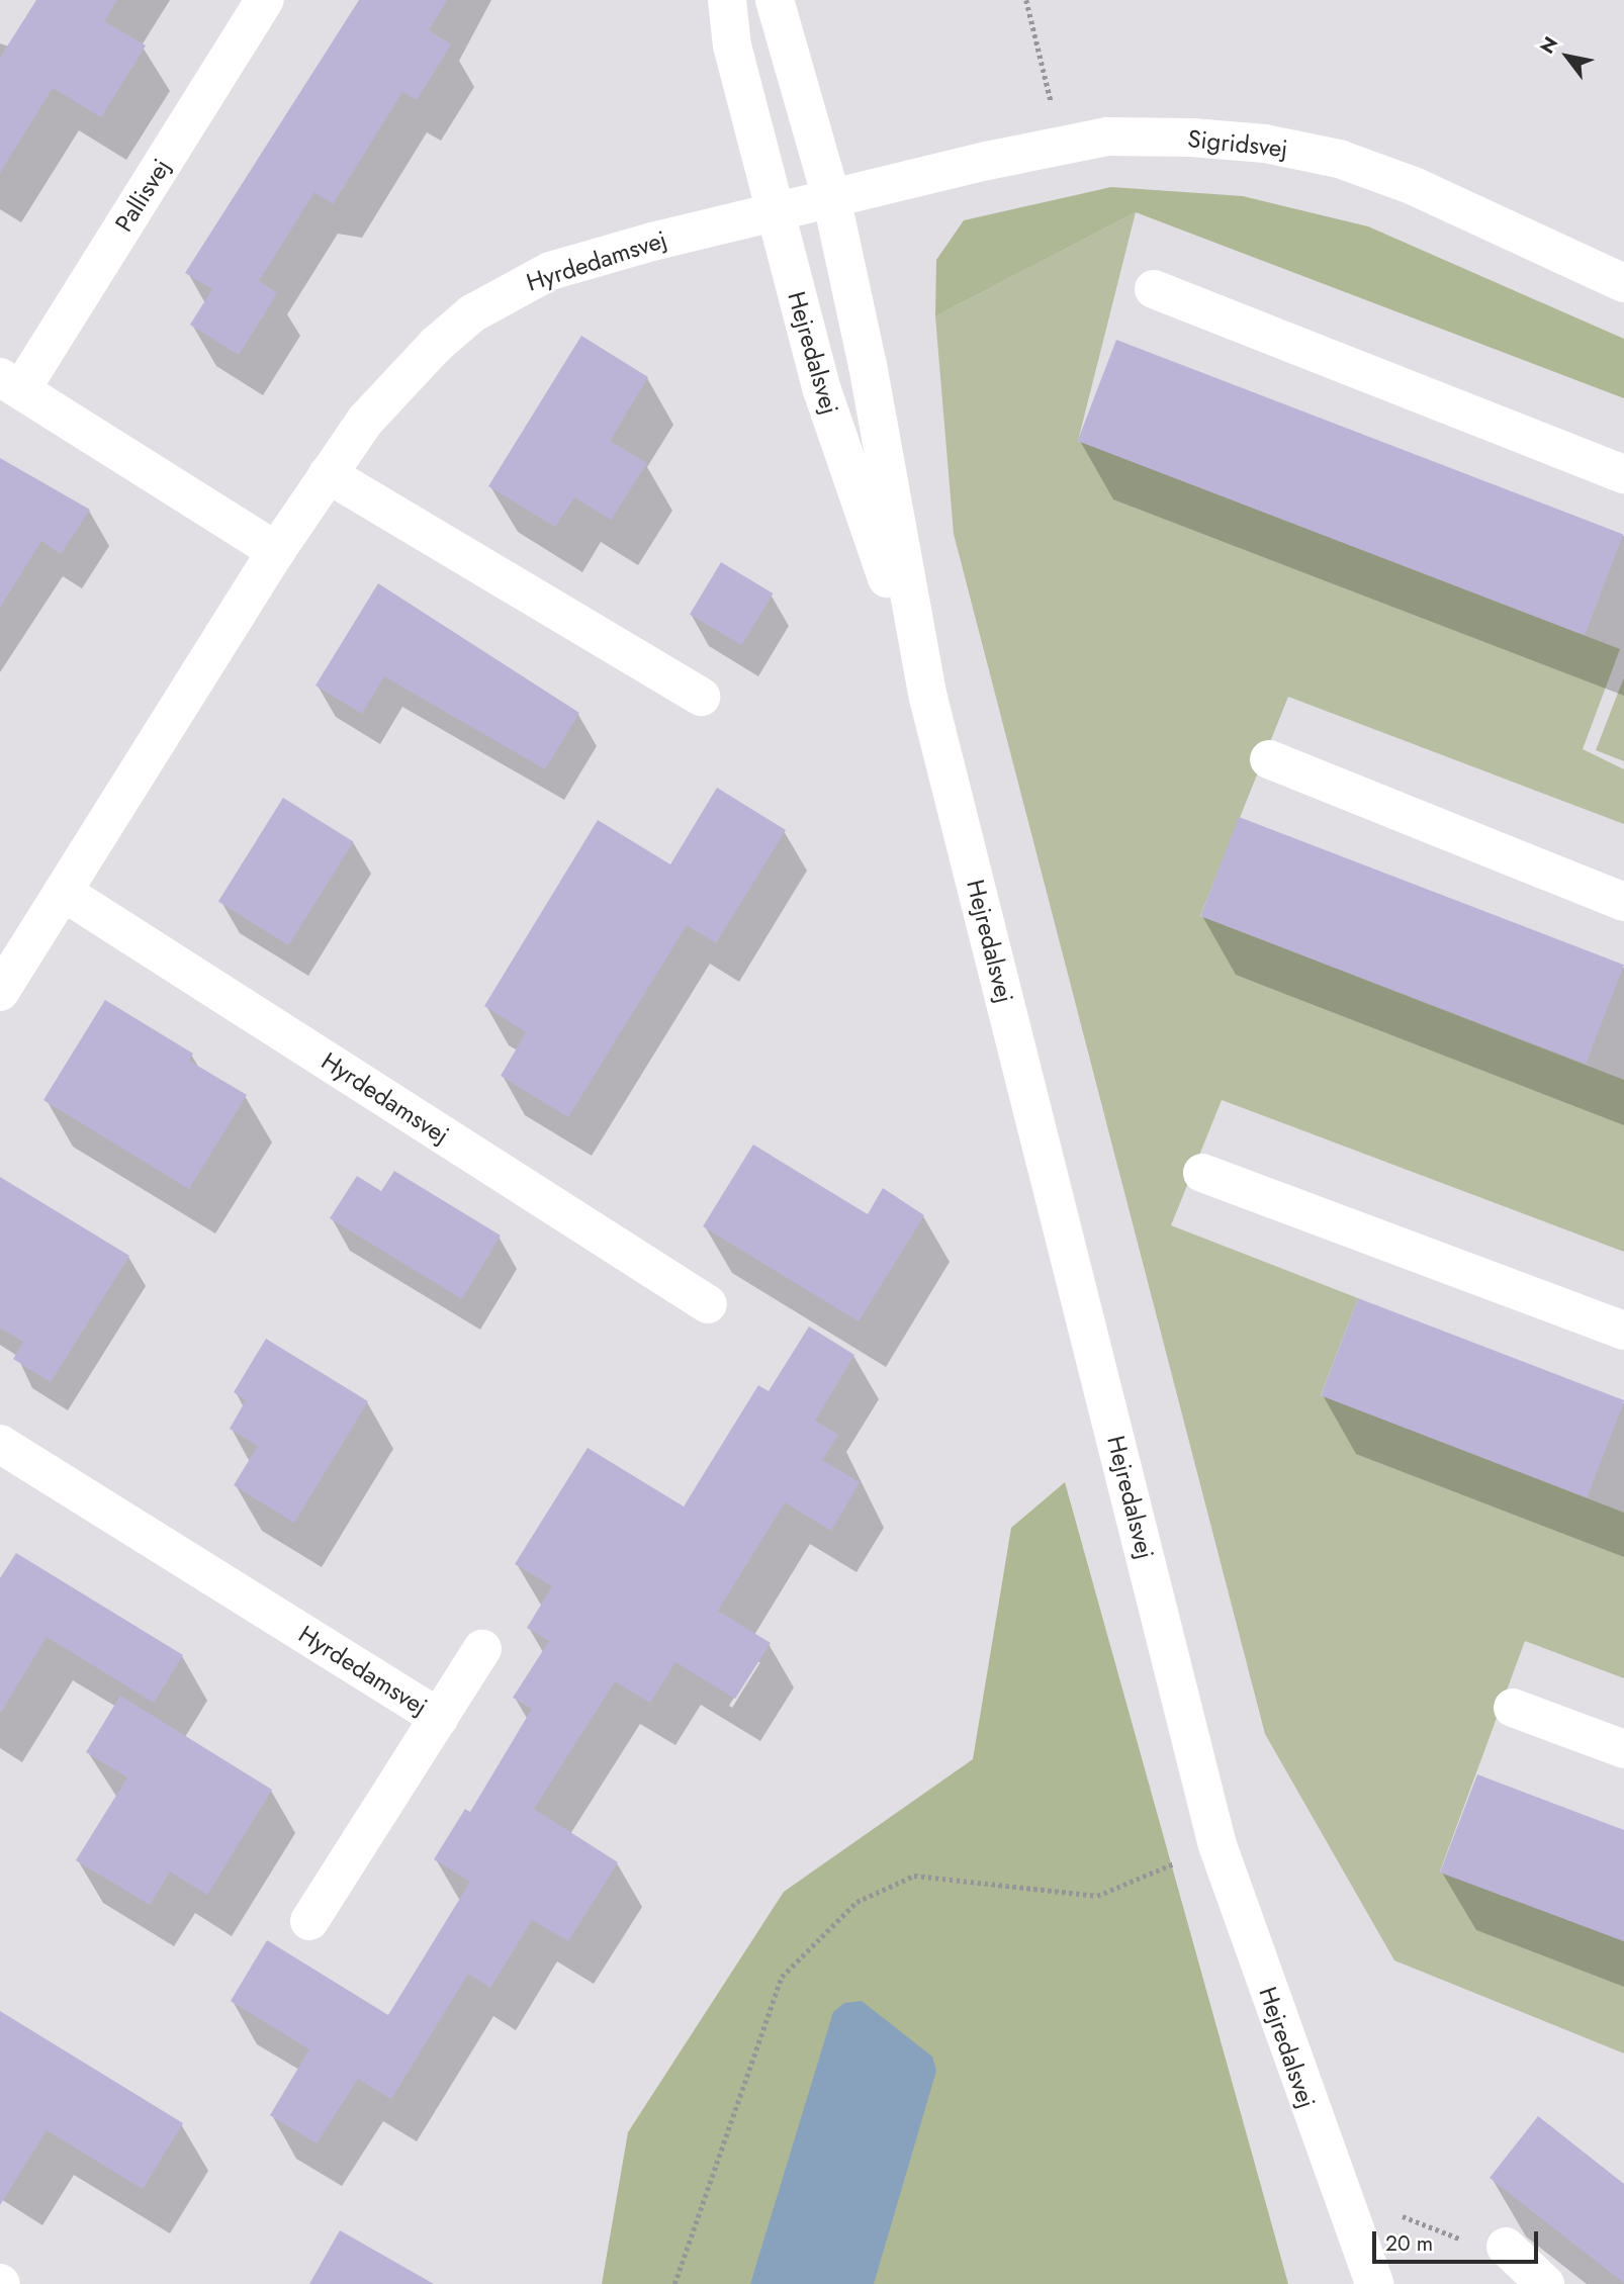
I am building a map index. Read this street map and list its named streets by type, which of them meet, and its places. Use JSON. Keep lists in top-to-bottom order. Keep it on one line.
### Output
{"streets":{"street":["Sigridsvej","Pallisvej","Hyrdedamsvej","Hejredalsvej"]},"crossings":[["Sigridsvej","Hyrdedamsvej"],["Sigridsvej","Hejredalsvej"],["Pallisvej","Hyrdedamsvej"],["Hyrdedamsvej","Hejredalsvej"]],"scale_bar":"20 m","north":"top left"}
